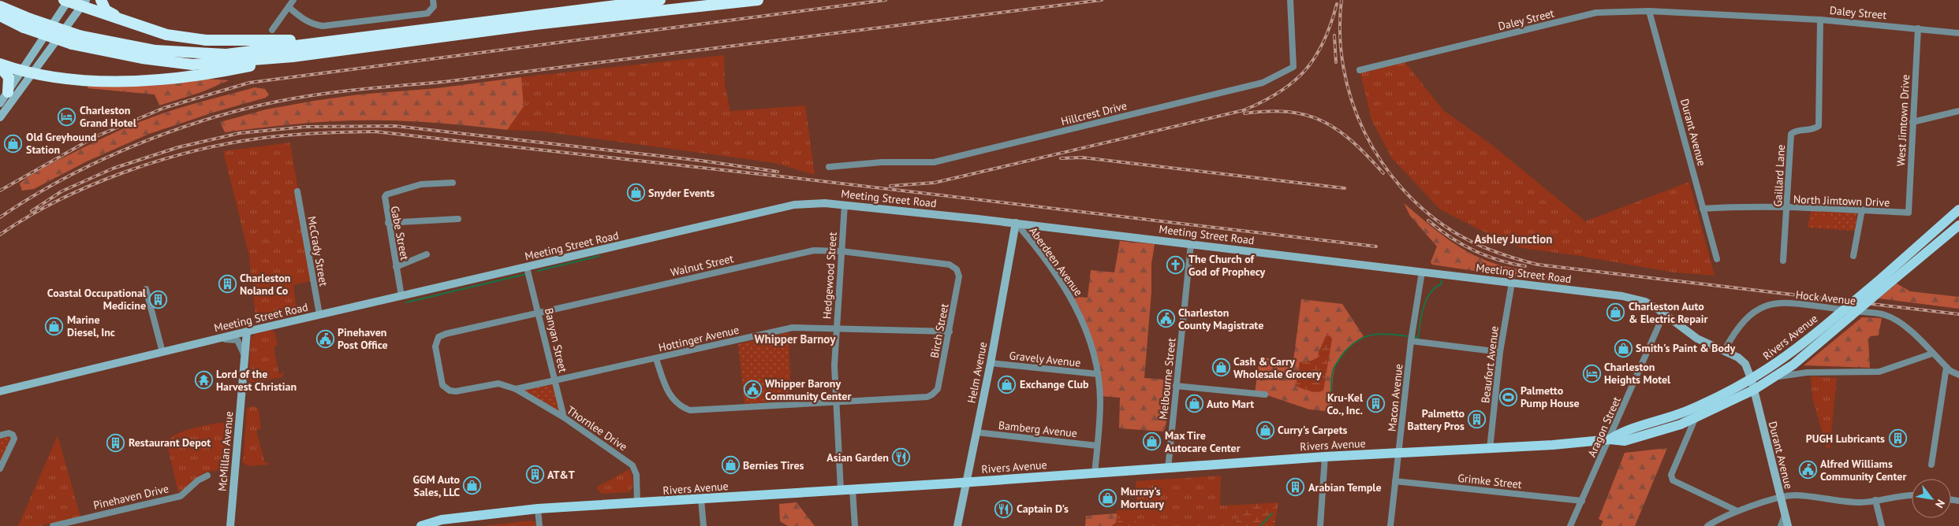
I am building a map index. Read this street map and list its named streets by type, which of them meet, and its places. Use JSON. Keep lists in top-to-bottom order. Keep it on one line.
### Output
{"streets":{"main road":["Rivers Avenue"],"street":["Daley Street","Hillcrest Drive","West Jimtown Drive","Durant Avenue","Gaillard Lane","Meeting Street Road","North Jimtown Drive","Gabe Street","McCrady Street","Aberdeen Avenue","Walnut Street","Hedgewood Street","Hock Avenue","Birch Street","Hottinger Avenue","Banyan Street","Gravely Avenue","Beaufort Avenue","Helm Avenue","Melbourne Street","Macon Avenue","Aragon Street","Thornlee Drive","Bamberg Avenue","McMillan Avenue","Grimke Street","Pinehaven Drive"]},"crossings":[["Daley Street","West Jimtown Drive"],["Daley Street","Durant Avenue"],["Daley Street","Gaillard Lane"],["West Jimtown Drive","North Jimtown Drive"],["Durant Avenue","Meeting Street Road"],["Durant Avenue","North Jimtown Drive"],["Durant Avenue","Rivers Avenue"],["Gaillard Lane","North Jimtown Drive"],["Meeting Street Road","Gabe Street"],["Meeting Street Road","McCrady Street"],["Meeting Street Road","Aberdeen Avenue"],["Meeting Street Road","Hedgewood Street"],["Meeting Street Road","Hock Avenue"],["Meeting Street Road","Rivers Avenue"],["Meeting Street Road","Banyan Street"],["Meeting Street Road","Beaufort Avenue"],["Meeting Street Road","Helm Avenue"],["Meeting Street Road","Melbourne Street"],["Meeting Street Road","Macon Avenue"],["Meeting Street Road","Aragon Street"],["Meeting Street Road","McMillan Avenue"],["Aberdeen Avenue","Rivers Avenue"],["Aberdeen Avenue","Gravely Avenue"],["Aberdeen Avenue","Helm Avenue"],["Aberdeen Avenue","Bamberg Avenue"],["Walnut Street","Hedgewood Street"],["Walnut Street","Birch Street"],["Walnut Street","Hottinger Avenue"],["Walnut Street","Banyan Street"],["Hedgewood Street","Birch Street"],["Hedgewood Street","Rivers Avenue"],["Hedgewood Street","Hottinger Avenue"],["Birch Street","Hottinger Avenue"],["Rivers Avenue","Beaufort Avenue"],["Rivers Avenue","Helm Avenue"],["Rivers Avenue","Melbourne Street"],["Rivers Avenue","Macon Avenue"],["Rivers Avenue","Aragon Street"],["Rivers Avenue","Thornlee Drive"],["Hottinger Avenue","Banyan Street"],["Hottinger Avenue","Thornlee Drive"],["Banyan Street","Thornlee Drive"],["Gravely Avenue","Helm Avenue"],["Helm Avenue","Bamberg Avenue"],["Macon Avenue","Grimke Street"],["Aragon Street","Grimke Street"]],"districts":["Ashley Junction","Whipper Barnoy"],"places":{"hotel":["Charleston Grand Hotel","Charleston Heights Motel"],"shop":["Old Greyhound Station","Snyder Events","Charleston Auto & Electric Repair","Marine Diesel, Inc","Smith's Paint & Body","Cash & Carry Wholesale Grocery","Exchange Club","Auto Mart","Curry's Carpets","Max Tire Autocare Center","Bernies Tires","GGM Auto Sales, LLC","Murray's Mortuary"],"church":["The Church of God of Prophecy"],"building":["Charleston Noland Co","Coastal Occupational Medicine","Kru-Kel Co., Inc.","Palmetto Battery Pros","PUGH Lubricants","Restaurant Depot","AT&T","Arabian Temple"],"public building":["Charleston County Magistrate","Pinehaven Post Office","Whipper Barony Community Center","Alfred Williams Community Center"],"temple":["Lord of the Harvest Christian"],"sports":["Palmetto Pump House"],"restaurant":["Asian Garden","Captain D's"]},"north":"bottom right"}
